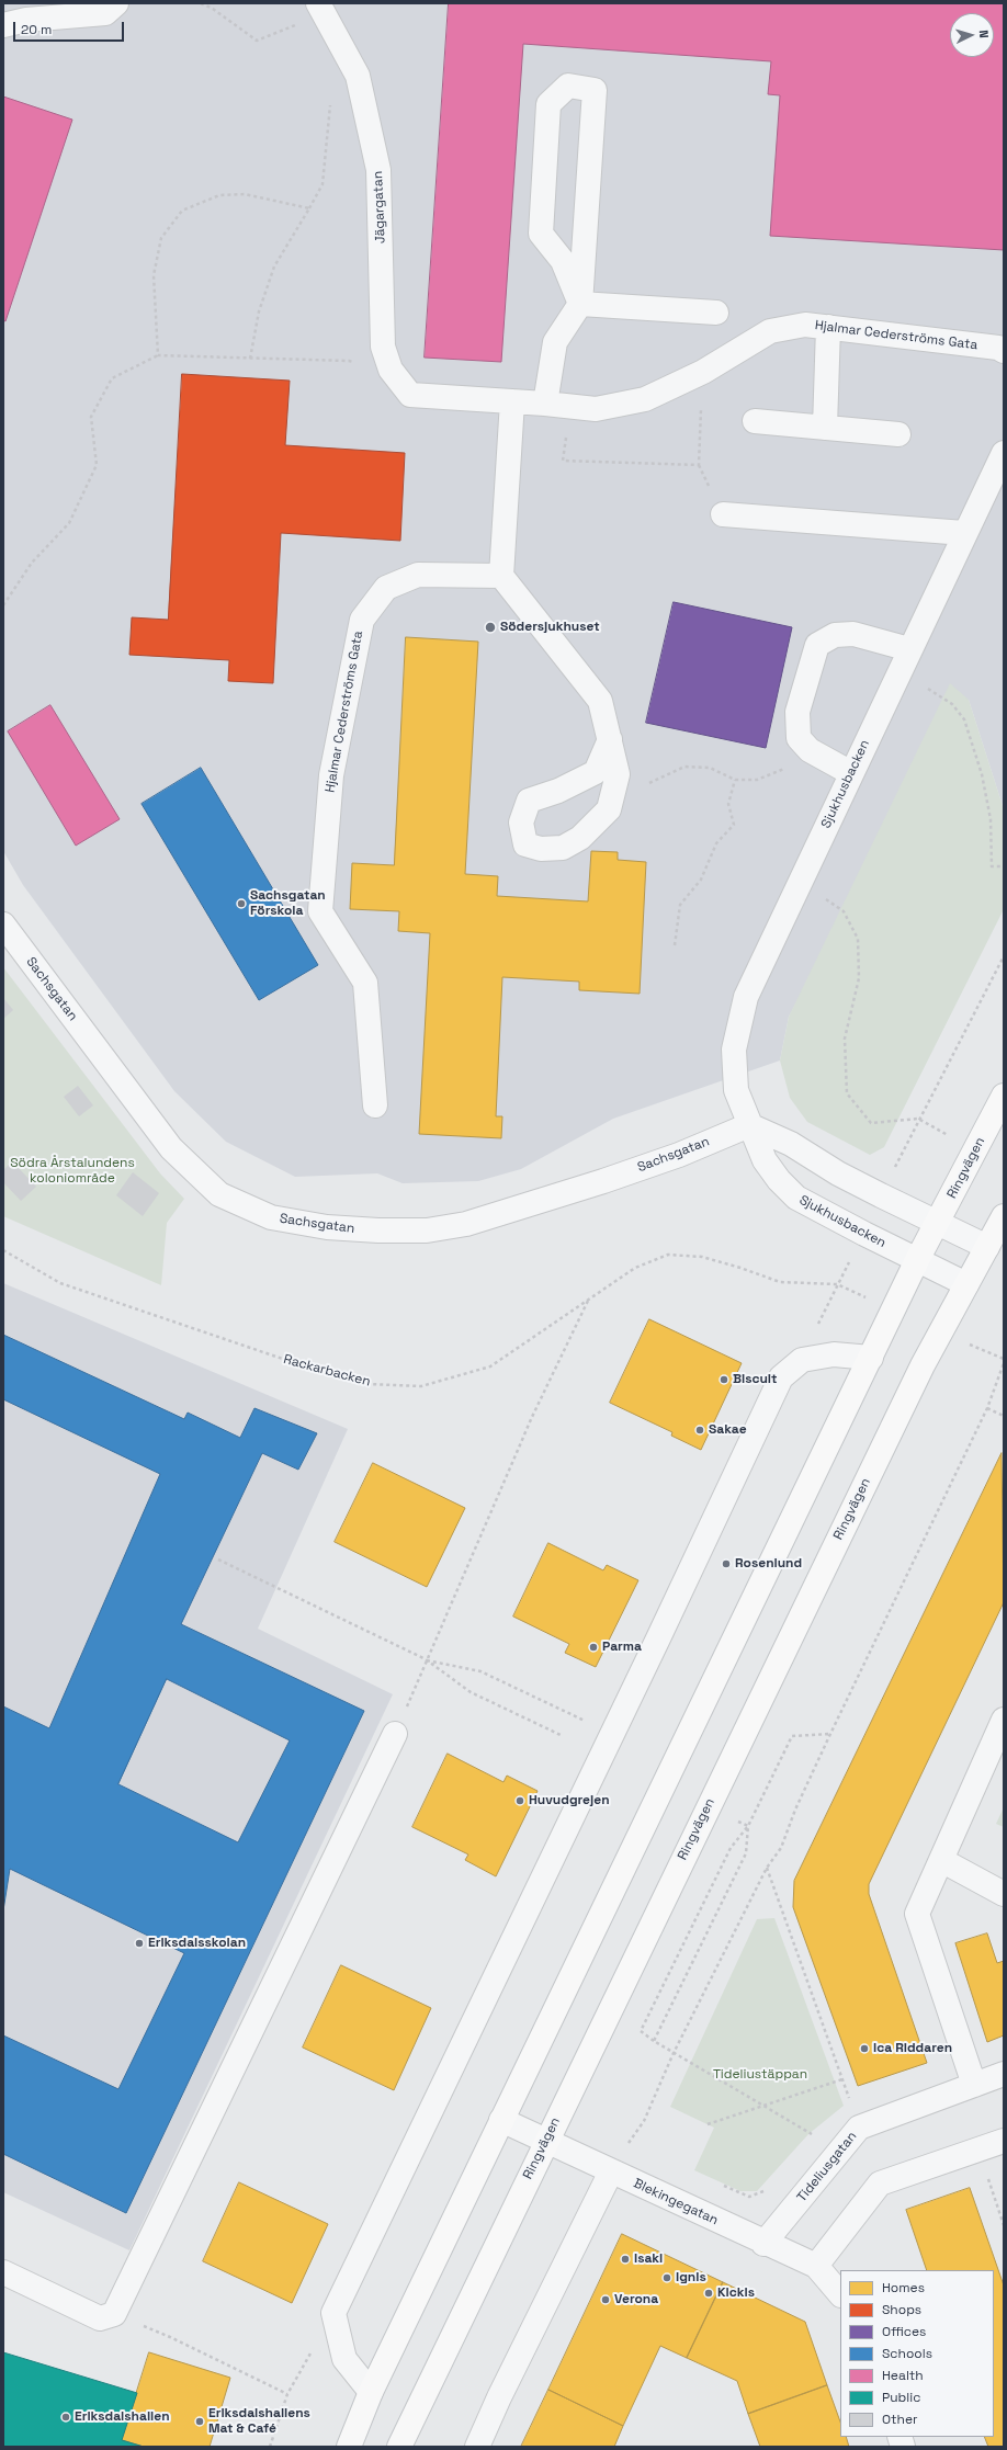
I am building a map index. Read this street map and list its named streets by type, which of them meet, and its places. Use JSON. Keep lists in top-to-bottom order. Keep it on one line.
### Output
{"streets":{"main road":["Ringvägen"],"street":["Jägargatan","Hjalmar Cederströms Gata","Sjukhusbacken","Sachsgatan","Tideliusgatan","Blekingegatan"],"path":["Rackarbacken"]},"crossings":[["Jägargatan","Hjalmar Cederströms Gata"],["Sjukhusbacken","Sachsgatan"],["Sjukhusbacken","Ringvägen"],["Ringvägen","Blekingegatan"],["Tideliusgatan","Blekingegatan"]],"parks":["Södra Årstalundens koloniområde","Tideliustäppan"],"places":["Södersjukhuset","Sachsgatan Förskola","Biscuit","Sakae","Rosenlund","Parma","Huvudgrejen","Eriksdalsskolan","Ica Riddaren","Isaki","Ignis","Kickis","Verona","Eriksdalshallen","Eriksdalshallens Mat & Café"],"legend":["Homes","Shops","Offices","Schools","Health","Public","Other"],"scale_bar":"20 m","north":"right"}
